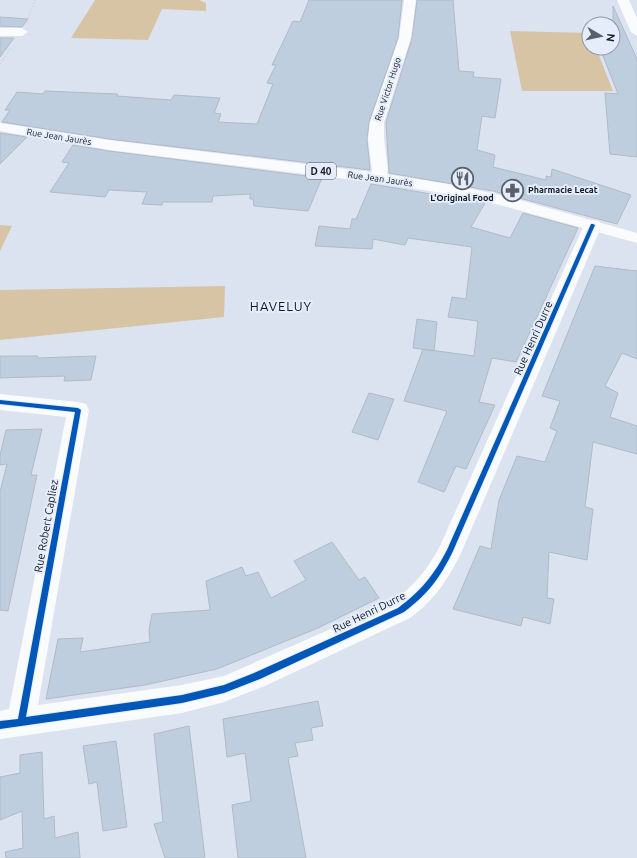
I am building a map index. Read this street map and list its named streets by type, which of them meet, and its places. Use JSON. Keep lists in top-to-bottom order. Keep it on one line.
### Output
{"streets":{"street":["Rue Victor Hugo","Rue Jean Jaurès","D 40","Rue Henri Durre","Rue Robert Capliez"]},"crossings":[["Rue Victor Hugo","Rue Jean Jaurès"],["Rue Jean Jaurès","Rue Henri Durre"],["Rue Henri Durre","Rue Robert Capliez"]],"districts":["HAVELUY"],"places":{"restaurant":["L'Original Food"],"pharmacy":["Pharmacie Lecat"]},"north":"right"}
